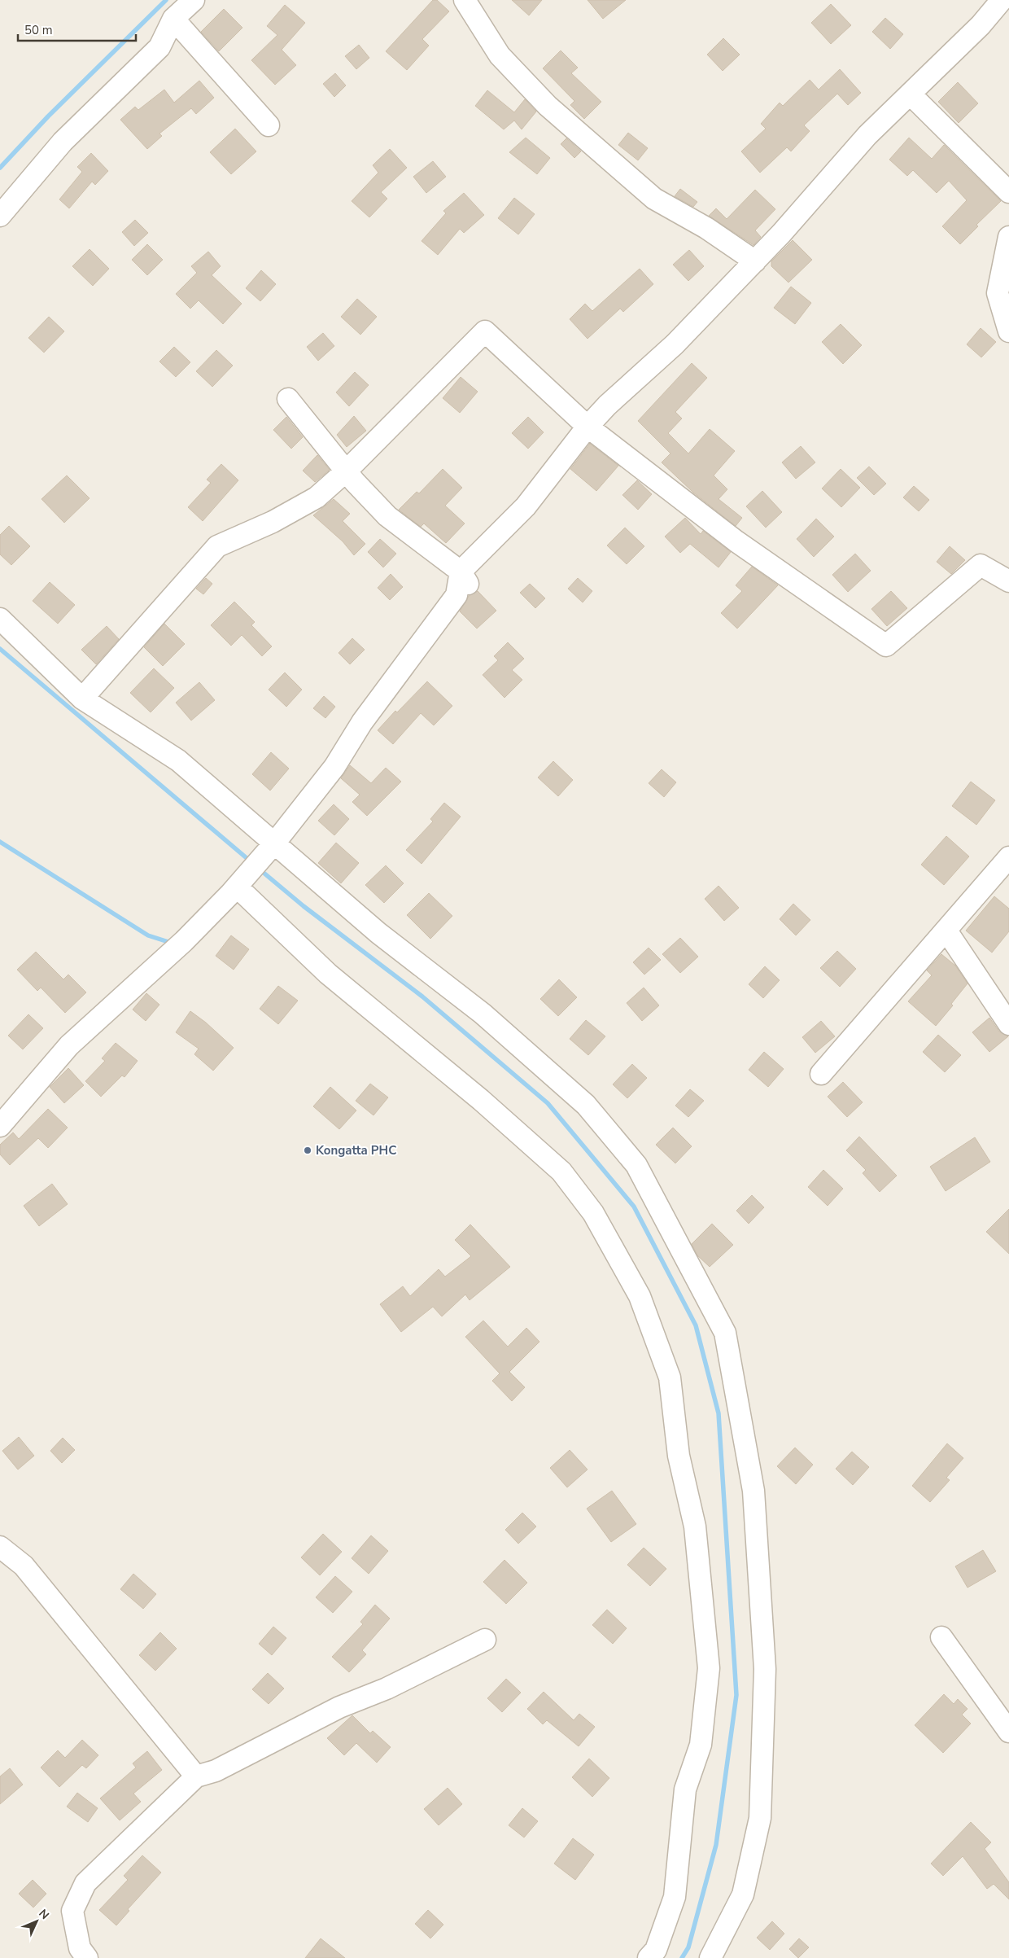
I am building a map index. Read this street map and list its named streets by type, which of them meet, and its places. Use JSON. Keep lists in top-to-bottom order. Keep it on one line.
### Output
{"places":["Kongatta PHC"],"scale_bar":"50 m","north":"top right"}
